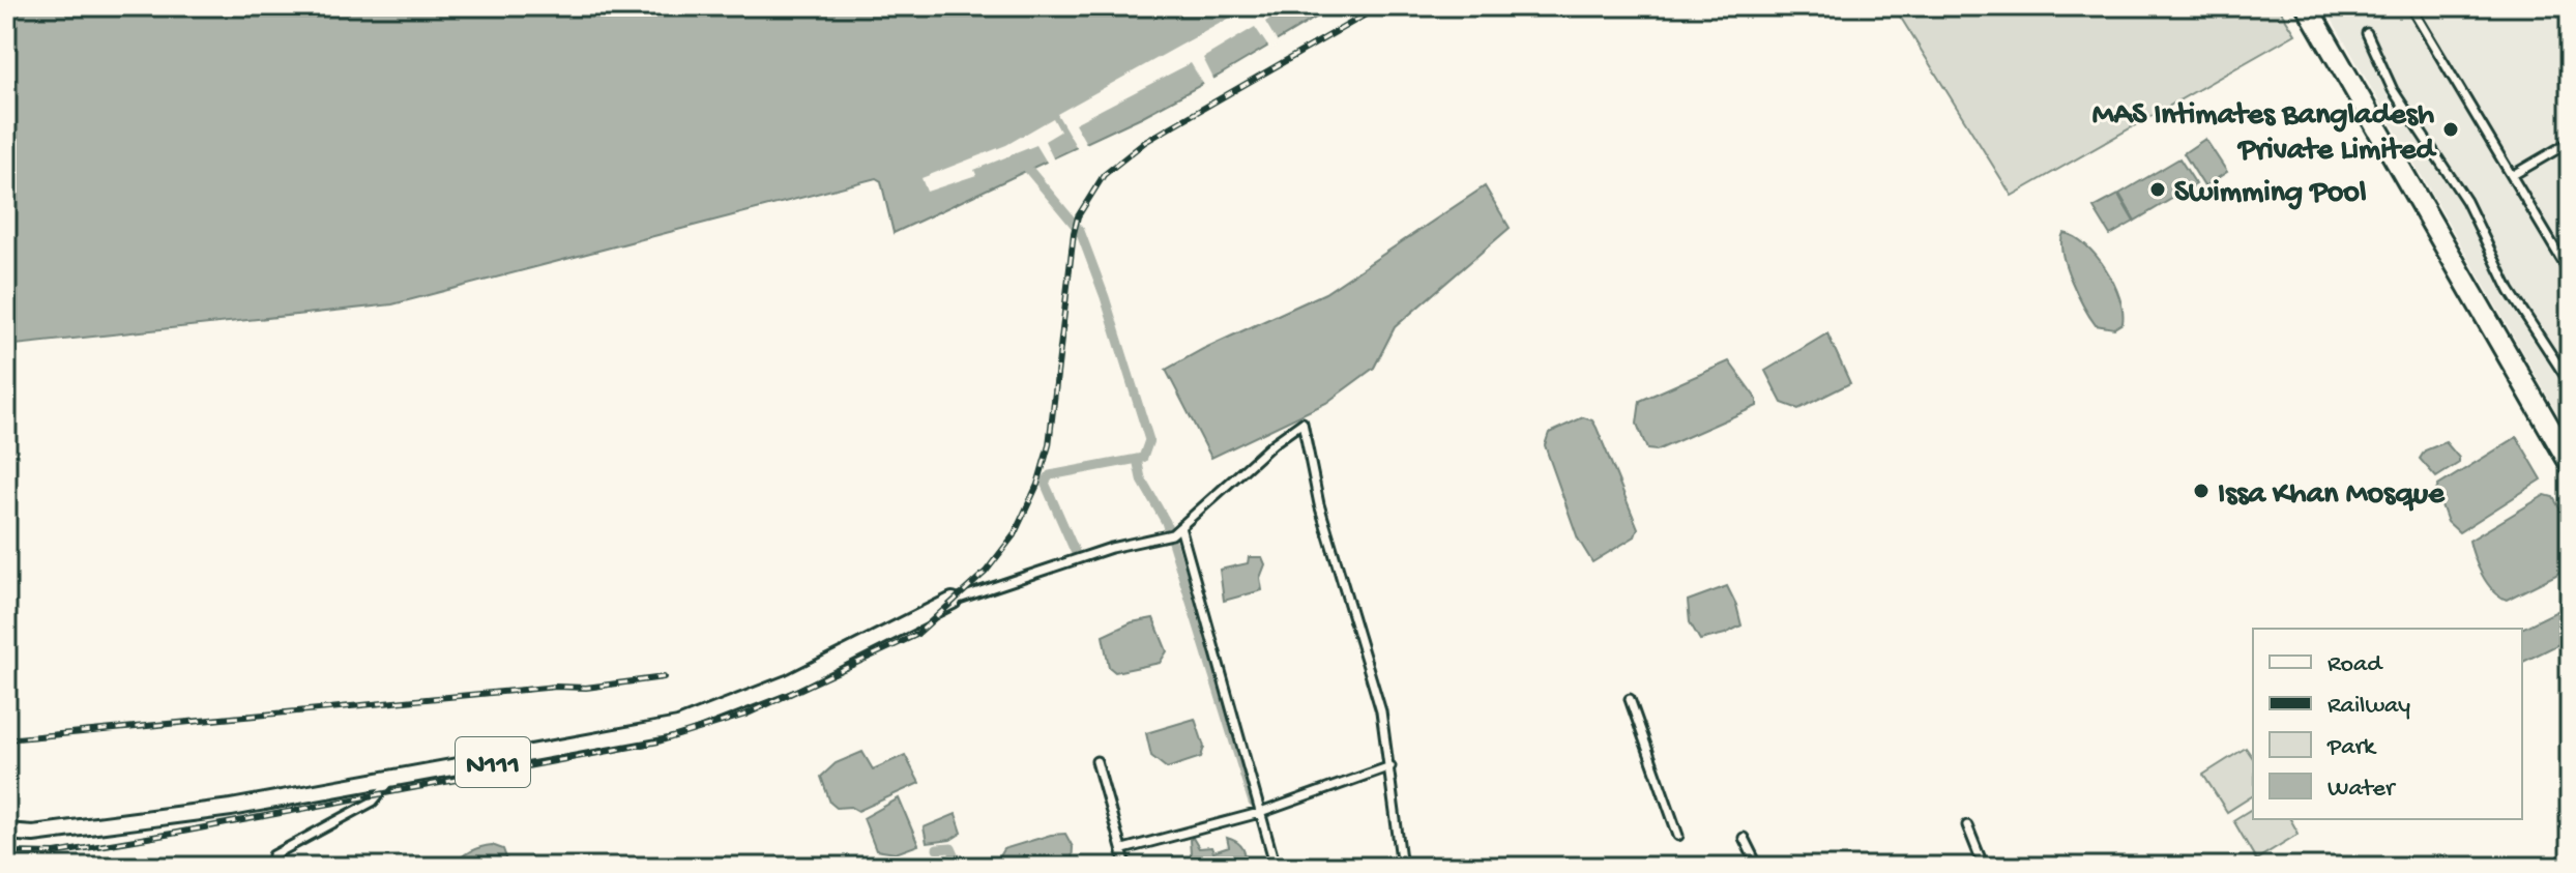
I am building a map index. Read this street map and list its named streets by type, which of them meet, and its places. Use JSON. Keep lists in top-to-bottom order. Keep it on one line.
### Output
{"streets":{"highway":["N111"]},"places":["MAS Intimates Bangladesh Private Limited","Swimming Pool","Issa Khan Mosque"],"legend":["Road","Railway","Park","Water"]}
